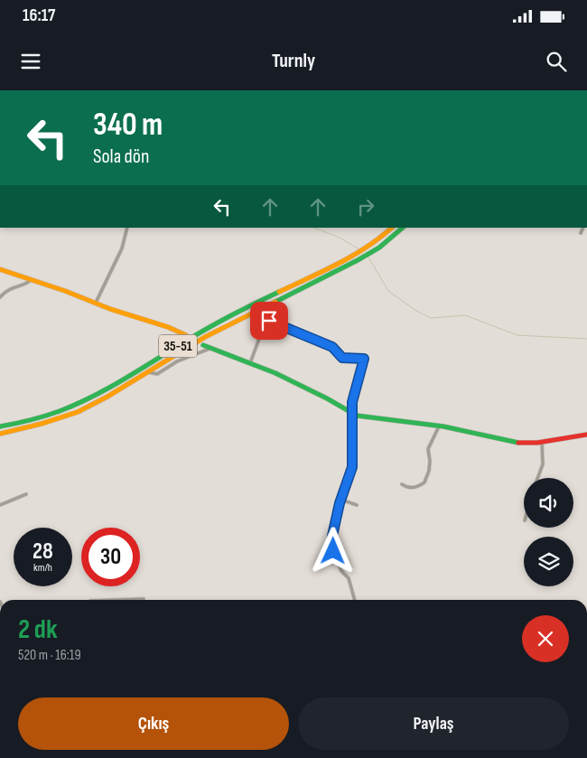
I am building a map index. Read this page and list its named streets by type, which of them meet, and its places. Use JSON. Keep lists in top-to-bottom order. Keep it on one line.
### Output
{"streets":{"main road":["35-51"]},"page":{"status":"16:17","header":"Turnly","turn":["340 m","Sola dön"],"speed":"28 km/h","limit":"30","heading":["2 dk","520 m · 16:19"],"buttons":["Çıkış","Paylaş"]}}
